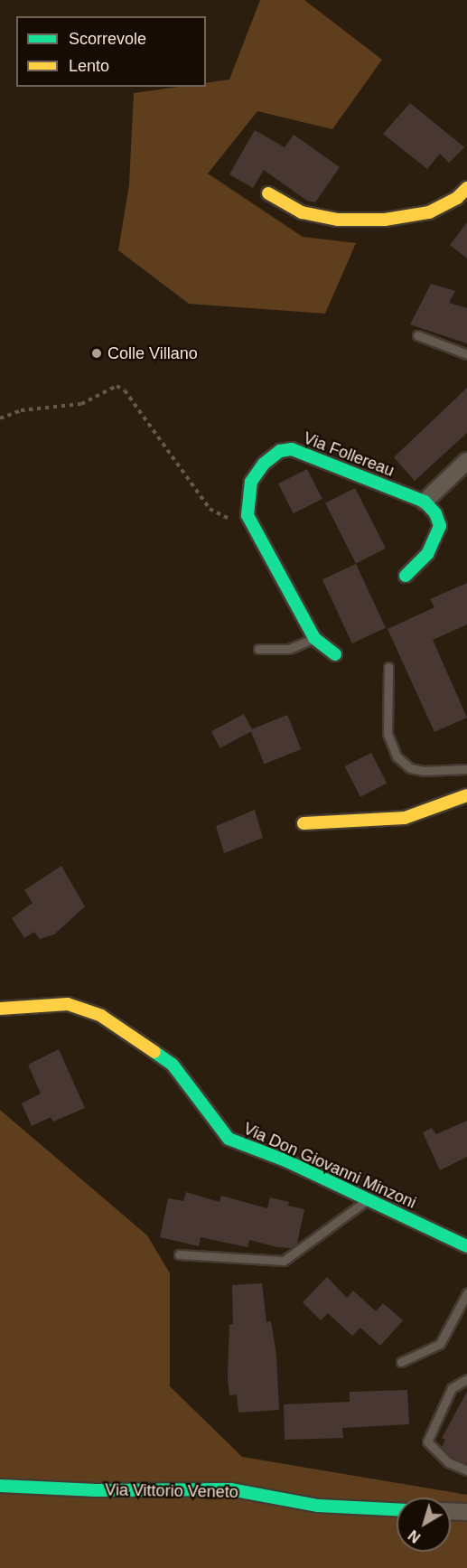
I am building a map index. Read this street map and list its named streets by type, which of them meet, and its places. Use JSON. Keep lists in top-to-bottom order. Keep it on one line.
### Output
{"streets":{"street":["Via Follereau","Via Don Giovanni Minzoni","Via Vittorio Veneto"]},"places":["Colle Villano"],"legend":["Scorrevole","Lento"],"north":"bottom left"}
